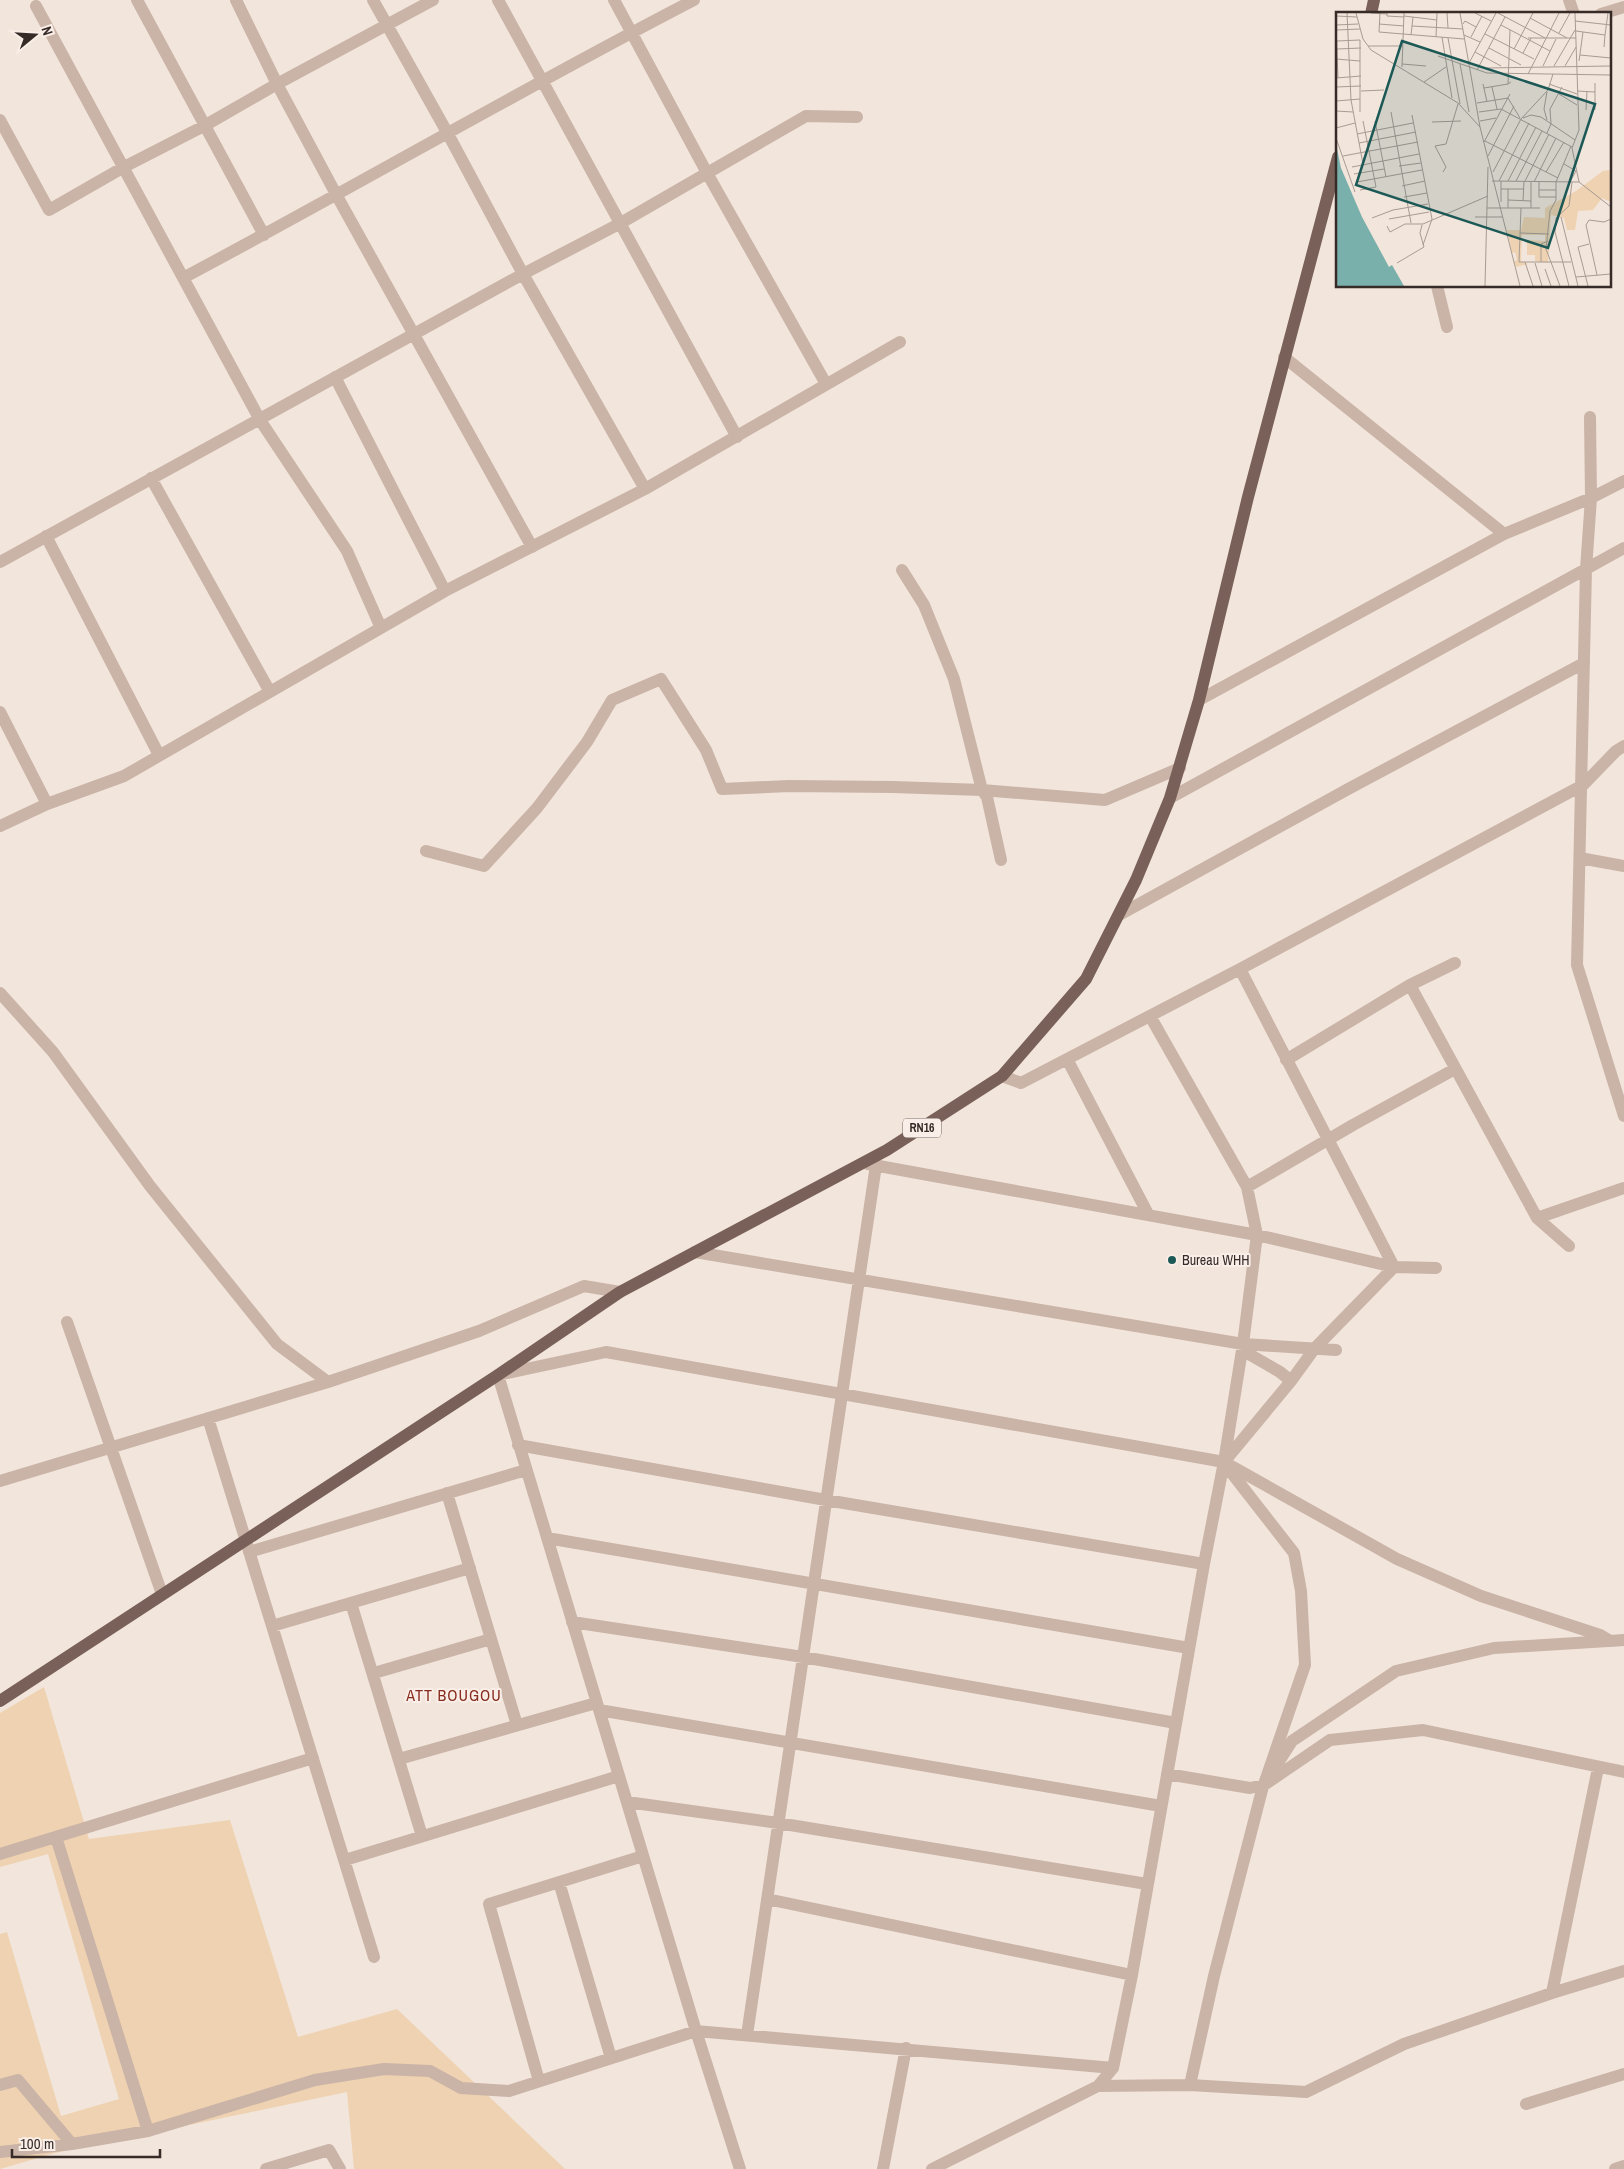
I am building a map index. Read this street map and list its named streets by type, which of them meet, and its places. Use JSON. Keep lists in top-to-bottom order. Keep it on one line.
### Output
{"streets":{"main road":["RN16"]},"districts":["ATT BOUGOU"],"places":["Bureau WHH"],"scale_bar":"100 m","north":"right"}
